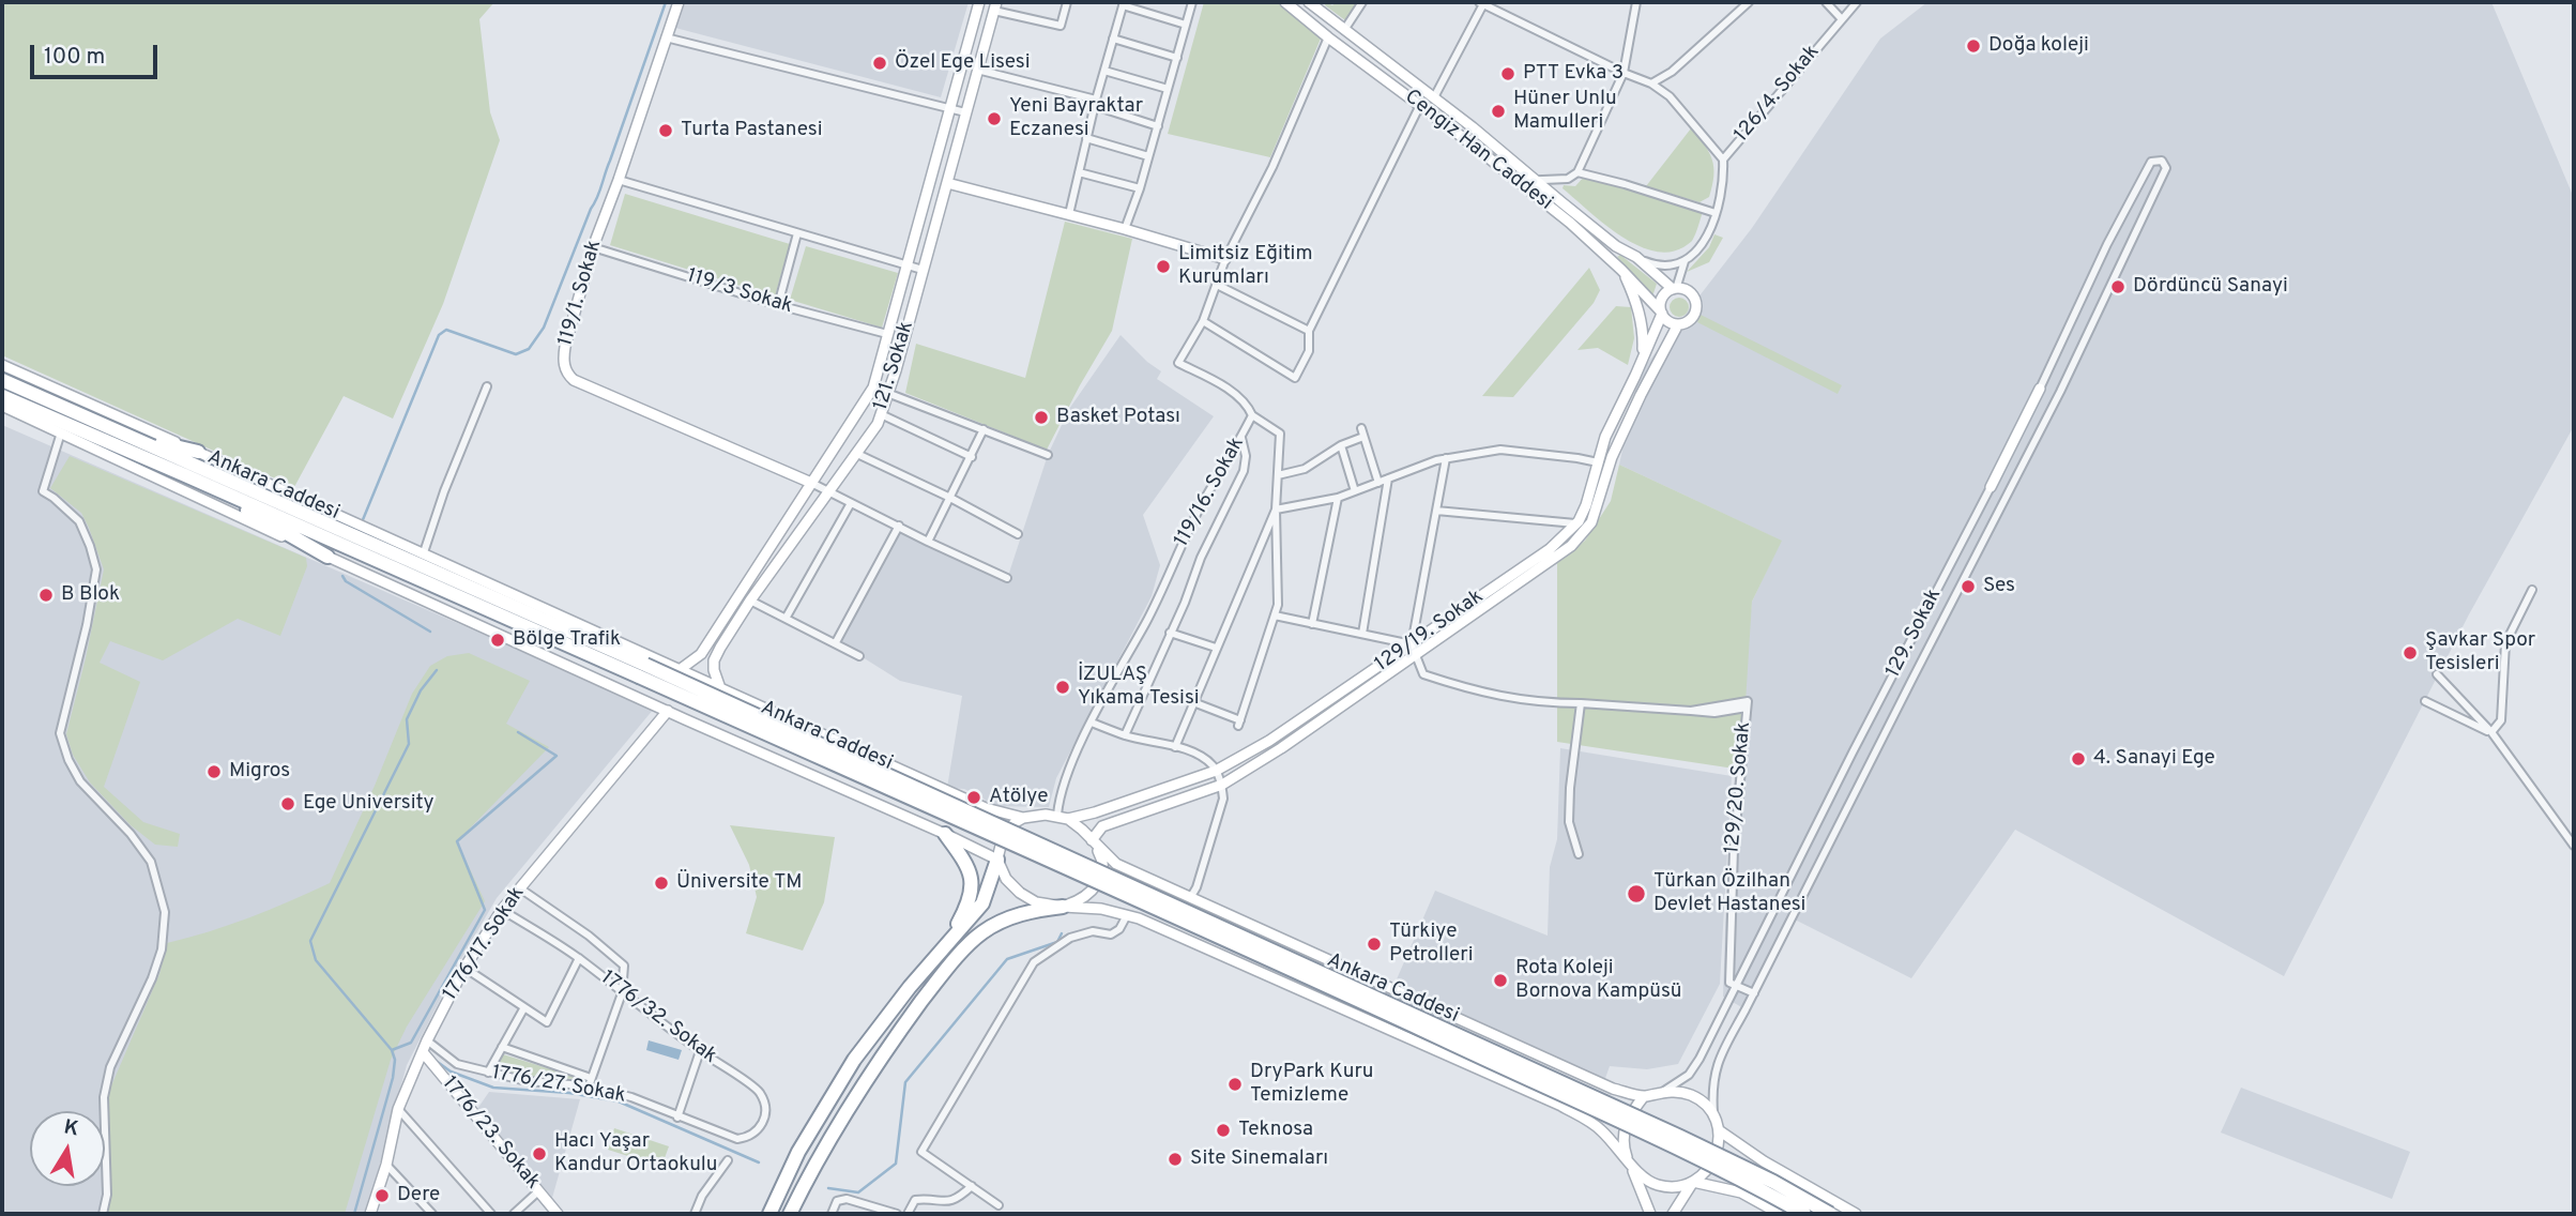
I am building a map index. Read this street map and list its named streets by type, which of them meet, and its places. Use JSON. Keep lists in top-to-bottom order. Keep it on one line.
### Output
{"streets":{"highway":["Ankara Caddesi"],"main road":["Cengiz Han Caddesi","119/1. Sokak","121. Sokak","129/19. Sokak","129. Sokak","1776/17. Sokak","1776/23. Sokak"],"street":["126/4. Sokak","119/3 Sokak","119/16. Sokak","129/20. Sokak","1776/32. Sokak","1776/27. Sokak"]},"crossings":[["Cengiz Han Caddesi","119/16. Sokak"],["Cengiz Han Caddesi","129/19. Sokak"],["119/3 Sokak","119/1. Sokak"],["119/3 Sokak","121. Sokak"],["119/1. Sokak","121. Sokak"],["121. Sokak","Ankara Caddesi"],["Ankara Caddesi","119/16. Sokak"],["Ankara Caddesi","129/19. Sokak"],["Ankara Caddesi","129. Sokak"],["Ankara Caddesi","1776/17. Sokak"],["119/16. Sokak","129/19. Sokak"],["129. Sokak","129/20. Sokak"],["1776/17. Sokak","1776/32. Sokak"],["1776/17. Sokak","1776/27. Sokak"],["1776/17. Sokak","1776/23. Sokak"],["1776/32. Sokak","1776/27. Sokak"]],"places":["Doğa koleji","Özel Ege Lisesi","PTT Evka 3","Hüner Unlu Mamulleri","Yeni Bayraktar Eczanesi","Turta Pastanesi","Limitsiz Eğitim Kurumları","Dördüncü Sanayi","Basket Potası","Ses","B Blok","Bölge Trafik","Şavkar Spor Tesisleri","İZULAŞ Yıkama Tesisi","4. Sanayi Ege","Migros","Atölye","Ege University","Üniversite TM","Türkan Özilhan Devlet Hastanesi","Türkiye Petrolleri","Rota Koleji Bornova Kampüsü","DryPark Kuru Temizleme","Teknosa","Hacı Yaşar Kandur Ortaokulu","Site Sinemaları","Dere"],"scale_bar":"100 m","north":"top"}
